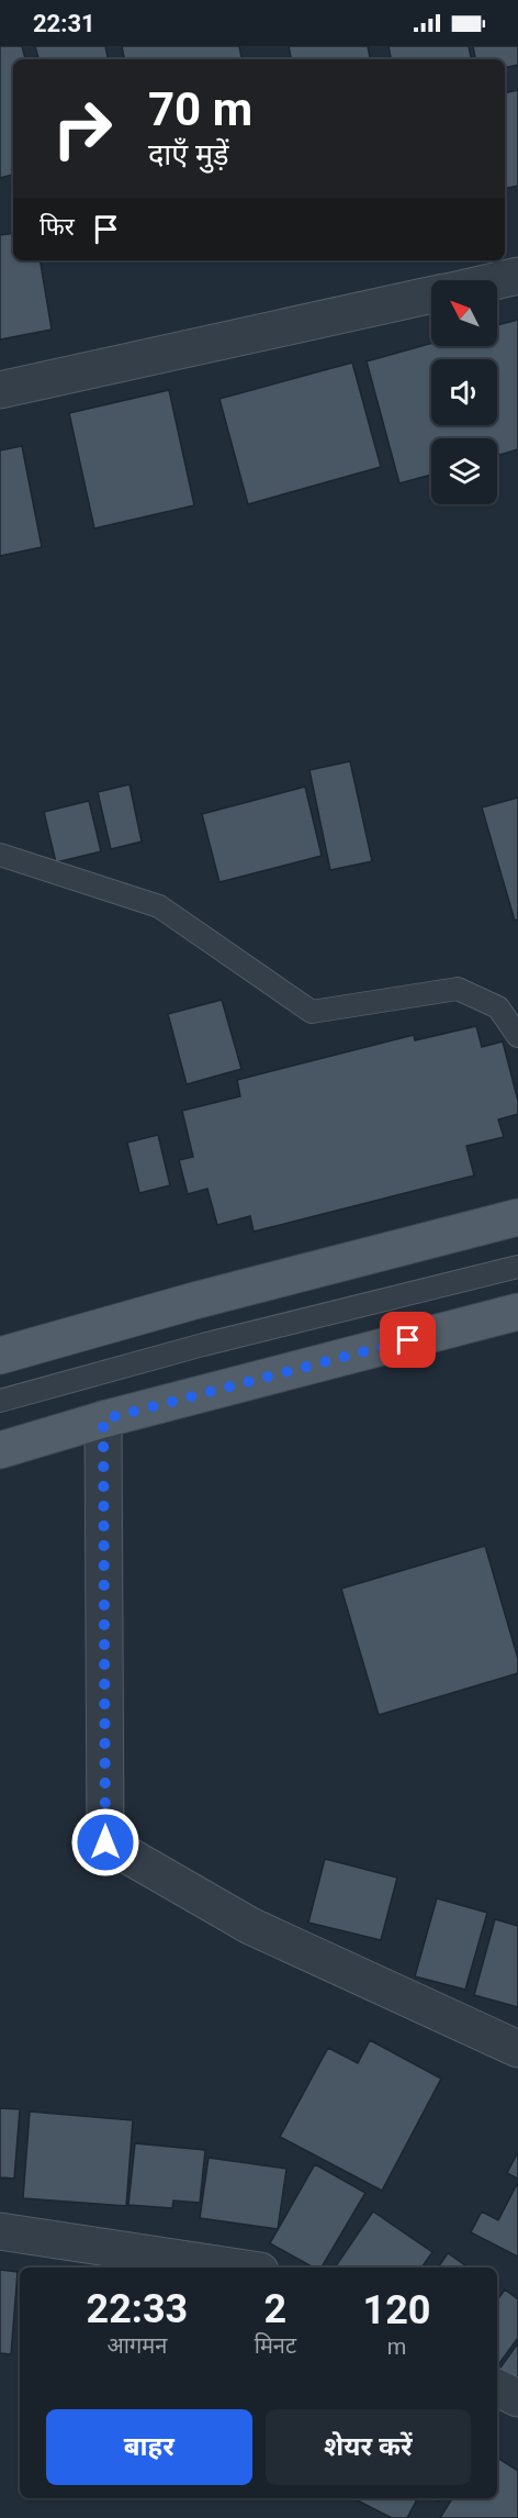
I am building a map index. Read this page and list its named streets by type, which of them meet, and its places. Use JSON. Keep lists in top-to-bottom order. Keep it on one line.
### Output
{"north":"top left","page":{"status":"22:31","turn":["70 m","दाएँ मुड़ें"],"then":"फिर","eta":["22:33","आगमन","2","मिनट","120","m"],"buttons":["बाहर","शेयर करें"]}}
